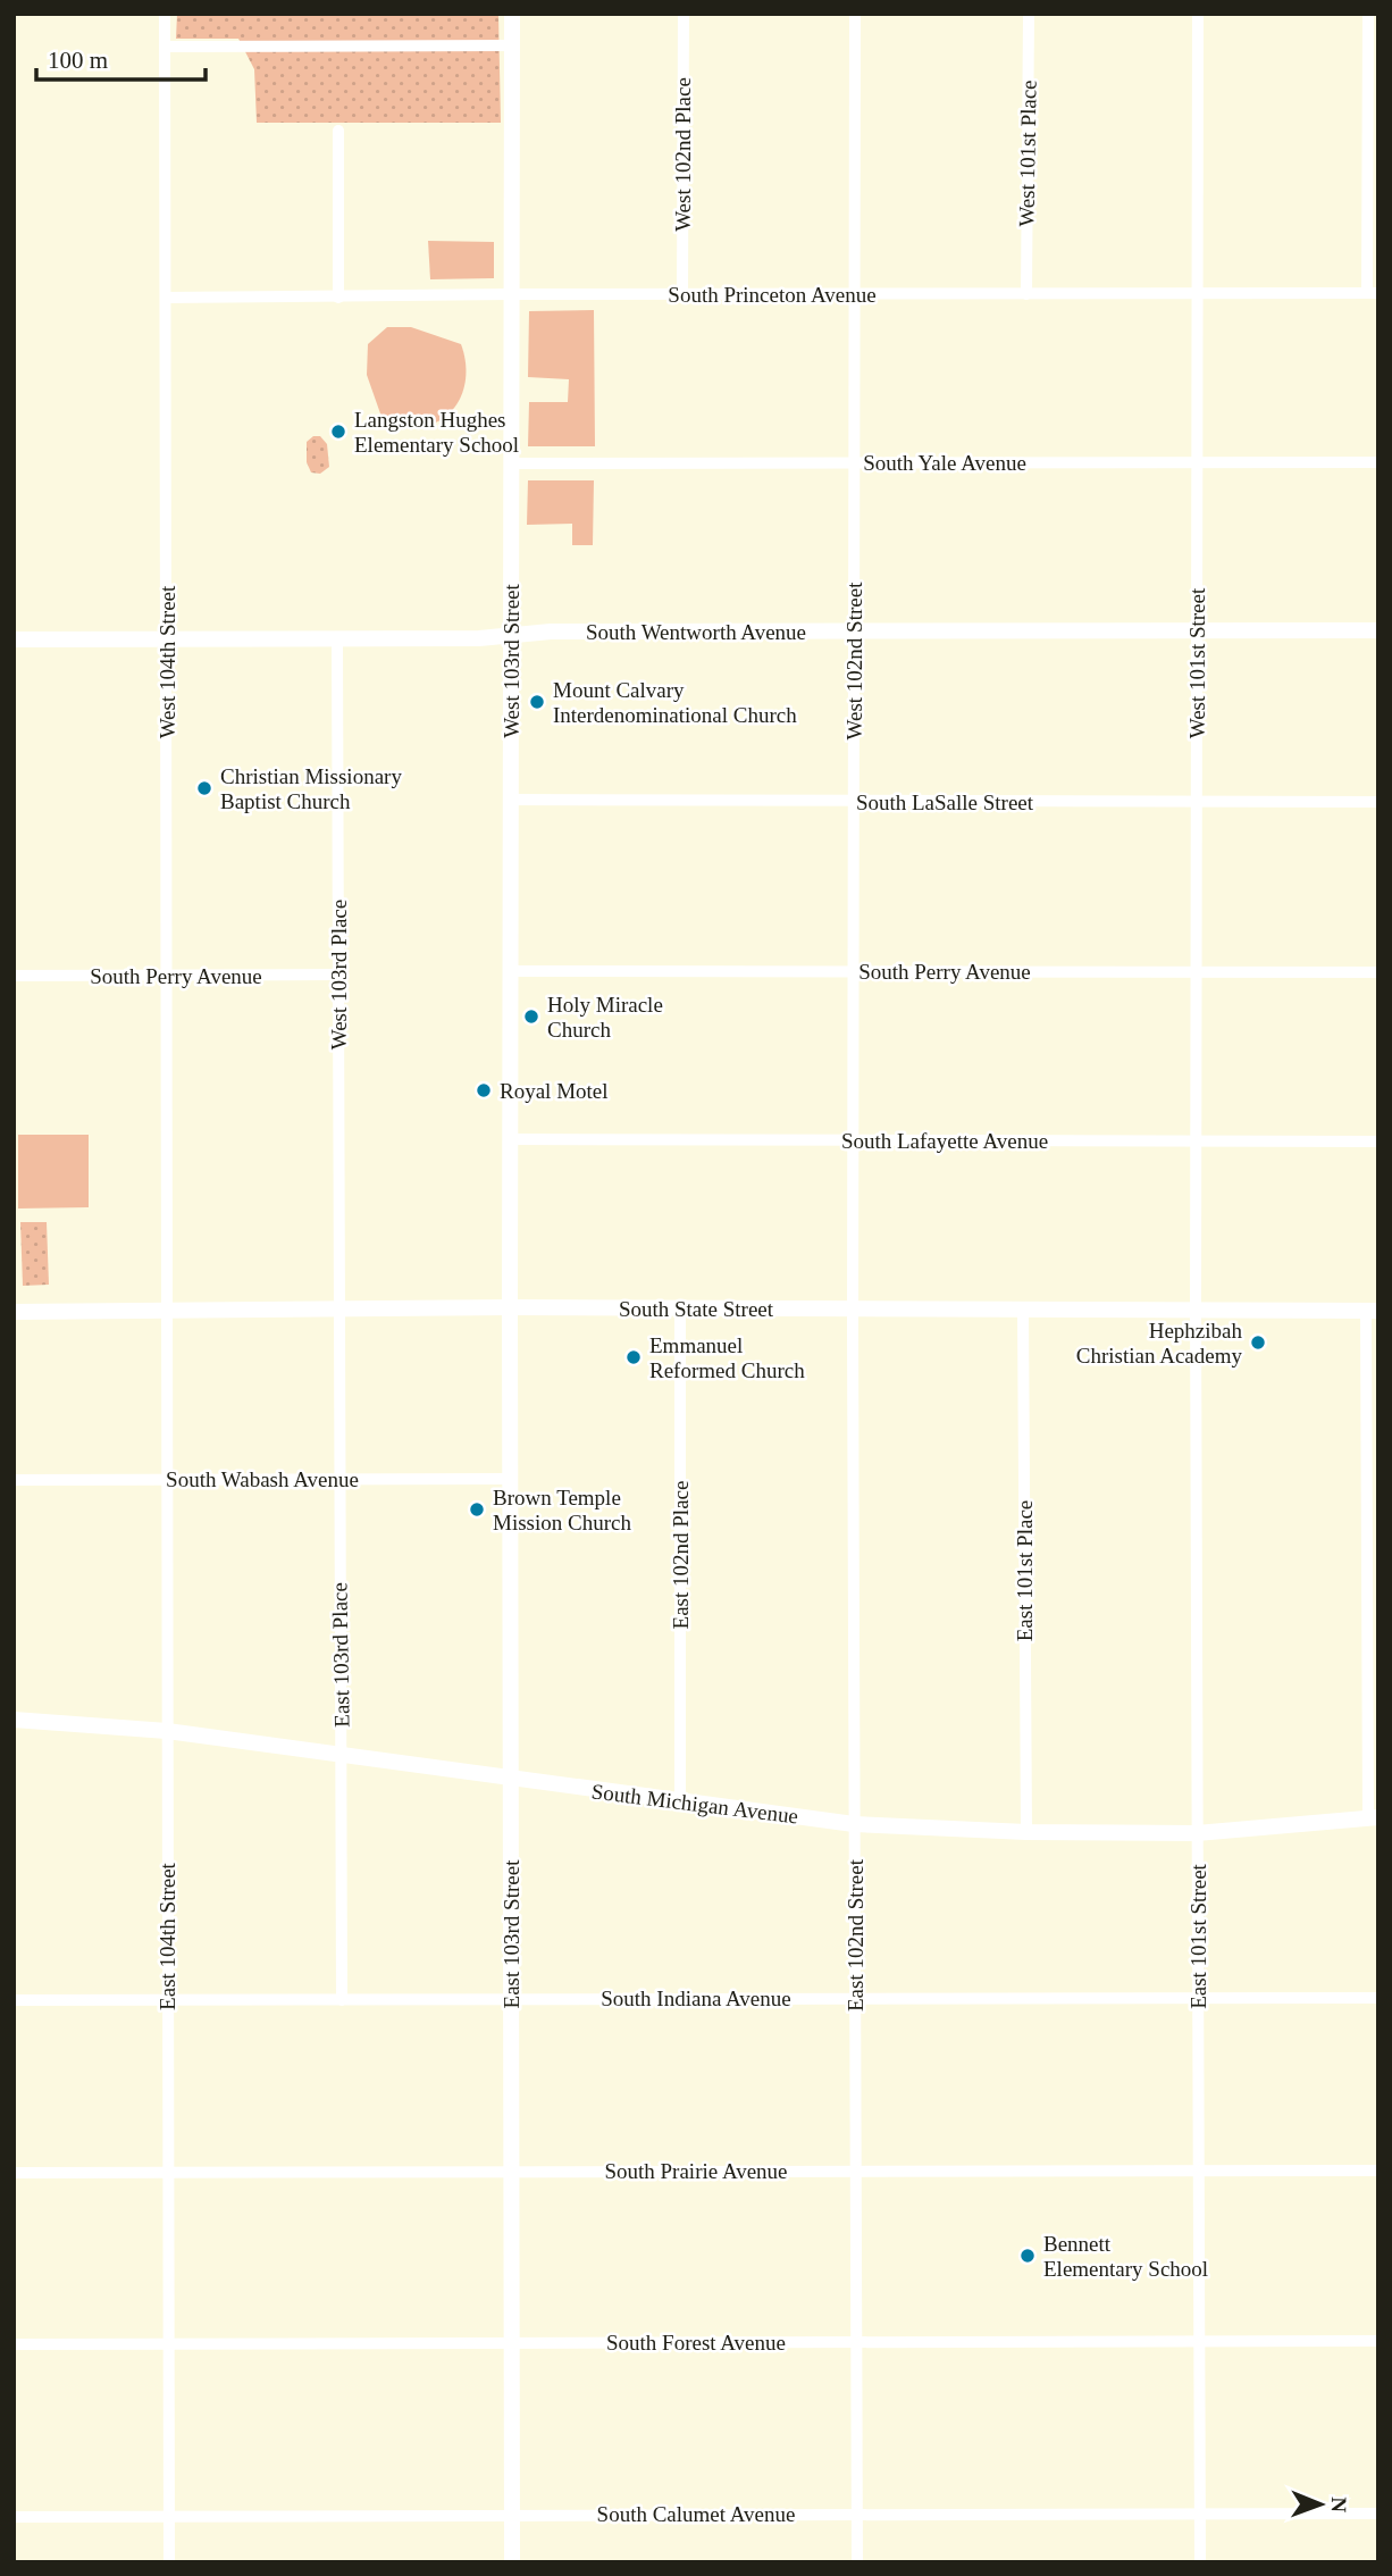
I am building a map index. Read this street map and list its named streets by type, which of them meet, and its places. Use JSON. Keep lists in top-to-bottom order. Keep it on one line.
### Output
{"streets":{"main road":["South Wentworth Avenue","West 103rd Street","South State Street","South Michigan Avenue","East 103rd Street"],"street":["West 101st Place","West 102nd Place","South Princeton Avenue","South Yale Avenue","West 102nd Street","West 104th Street","West 101st Street","South LaSalle Street","South Perry Avenue","West 103rd Place","South Lafayette Avenue","South Wabash Avenue","East 102nd Place","East 101st Place","East 103rd Place","East 102nd Street","East 104th Street","East 101st Street","South Indiana Avenue","South Prairie Avenue","South Forest Avenue","South Calumet Avenue"]},"crossings":[["West 101st Place","South Princeton Avenue"],["West 102nd Place","South Princeton Avenue"],["South Princeton Avenue","West 103rd Street"],["South Princeton Avenue","West 102nd Street"],["South Princeton Avenue","West 104th Street"],["South Princeton Avenue","West 101st Street"],["South Yale Avenue","West 103rd Street"],["South Yale Avenue","West 102nd Street"],["South Yale Avenue","West 101st Street"],["South Wentworth Avenue","West 103rd Street"],["South Wentworth Avenue","West 102nd Street"],["South Wentworth Avenue","West 104th Street"],["South Wentworth Avenue","West 101st Street"],["South Wentworth Avenue","West 103rd Place"],["West 103rd Street","South LaSalle Street"],["West 103rd Street","South Perry Avenue"],["West 103rd Street","South Lafayette Avenue"],["West 103rd Street","South State Street"],["West 103rd Street","East 103rd Street"],["West 102nd Street","South LaSalle Street"],["West 102nd Street","South Perry Avenue"],["West 102nd Street","South Lafayette Avenue"],["West 102nd Street","South State Street"],["West 102nd Street","East 102nd Street"],["West 104th Street","South Perry Avenue"],["West 104th Street","South State Street"],["West 104th Street","East 104th Street"],["West 101st Street","South LaSalle Street"],["West 101st Street","South Perry Avenue"],["West 101st Street","South Lafayette Avenue"],["West 101st Street","South State Street"],["West 101st Street","East 101st Street"],["South Perry Avenue","West 103rd Place"],["West 103rd Place","South State Street"],["West 103rd Place","East 103rd Place"],["South State Street","East 102nd Place"],["South State Street","East 101st Place"],["South State Street","East 103rd Place"],["South State Street","East 103rd Street"],["South State Street","East 102nd Street"],["South State Street","East 104th Street"],["South State Street","East 101st Street"],["South Wabash Avenue","East 103rd Place"],["South Wabash Avenue","East 103rd Street"],["South Wabash Avenue","East 104th Street"],["East 102nd Place","South Michigan Avenue"],["East 101st Place","South Michigan Avenue"],["East 103rd Place","South Michigan Avenue"],["East 103rd Place","South Indiana Avenue"],["South Michigan Avenue","East 103rd Street"],["South Michigan Avenue","East 102nd Street"],["South Michigan Avenue","East 104th Street"],["South Michigan Avenue","East 101st Street"],["East 103rd Street","South Indiana Avenue"],["East 103rd Street","South Prairie Avenue"],["East 103rd Street","South Forest Avenue"],["East 103rd Street","South Calumet Avenue"],["East 102nd Street","South Indiana Avenue"],["East 102nd Street","South Prairie Avenue"],["East 102nd Street","South Forest Avenue"],["East 102nd Street","South Calumet Avenue"],["East 104th Street","South Indiana Avenue"],["East 104th Street","South Prairie Avenue"],["East 104th Street","South Forest Avenue"],["East 104th Street","South Calumet Avenue"],["East 101st Street","South Indiana Avenue"],["East 101st Street","South Prairie Avenue"],["East 101st Street","South Forest Avenue"],["East 101st Street","South Calumet Avenue"]],"places":["Langston Hughes Elementary School","Mount Calvary Interdenominational Church","Christian Missionary Baptist Church","Holy Miracle Church","Royal Motel","Hephzibah Christian Academy","Emmanuel Reformed Church","Brown Temple Mission Church","Bennett Elementary School"],"scale_bar":"100 m","north":"right"}
